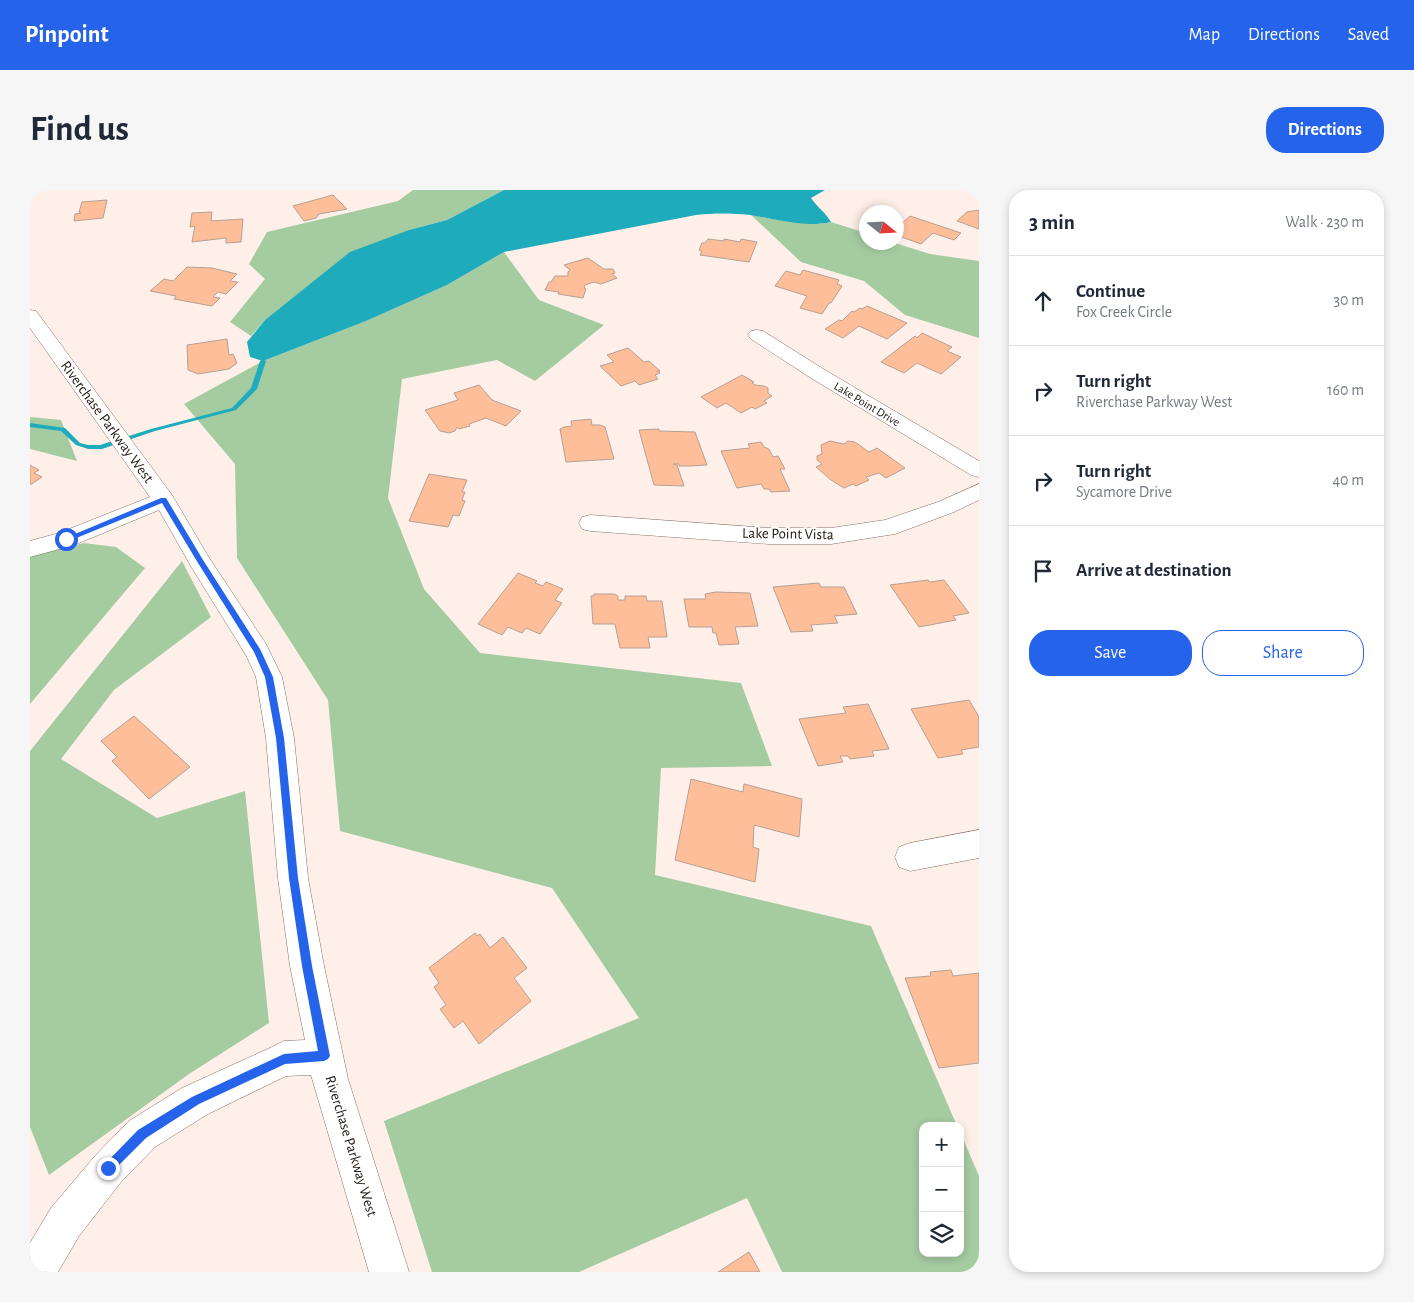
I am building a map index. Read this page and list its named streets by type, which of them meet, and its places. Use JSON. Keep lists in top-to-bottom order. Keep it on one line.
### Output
{"streets":{"street":["Lake Point Drive","Riverchase Parkway West","Lake Point Vista"]},"north":"right","page":{"header":"Pinpoint","nav":["Map","Directions","Saved"],"buttons":["Directions",["Save","Share"]],"title":"Find us","heading":["3 min","Walk · 230 m"],"list":[["Continue","Fox Creek Circle","30 m"],["Turn right","Riverchase Parkway West","160 m"],["Turn right","Sycamore Drive","40 m"],"Arrive at destination"],"map_buttons":["+","−"]}}
